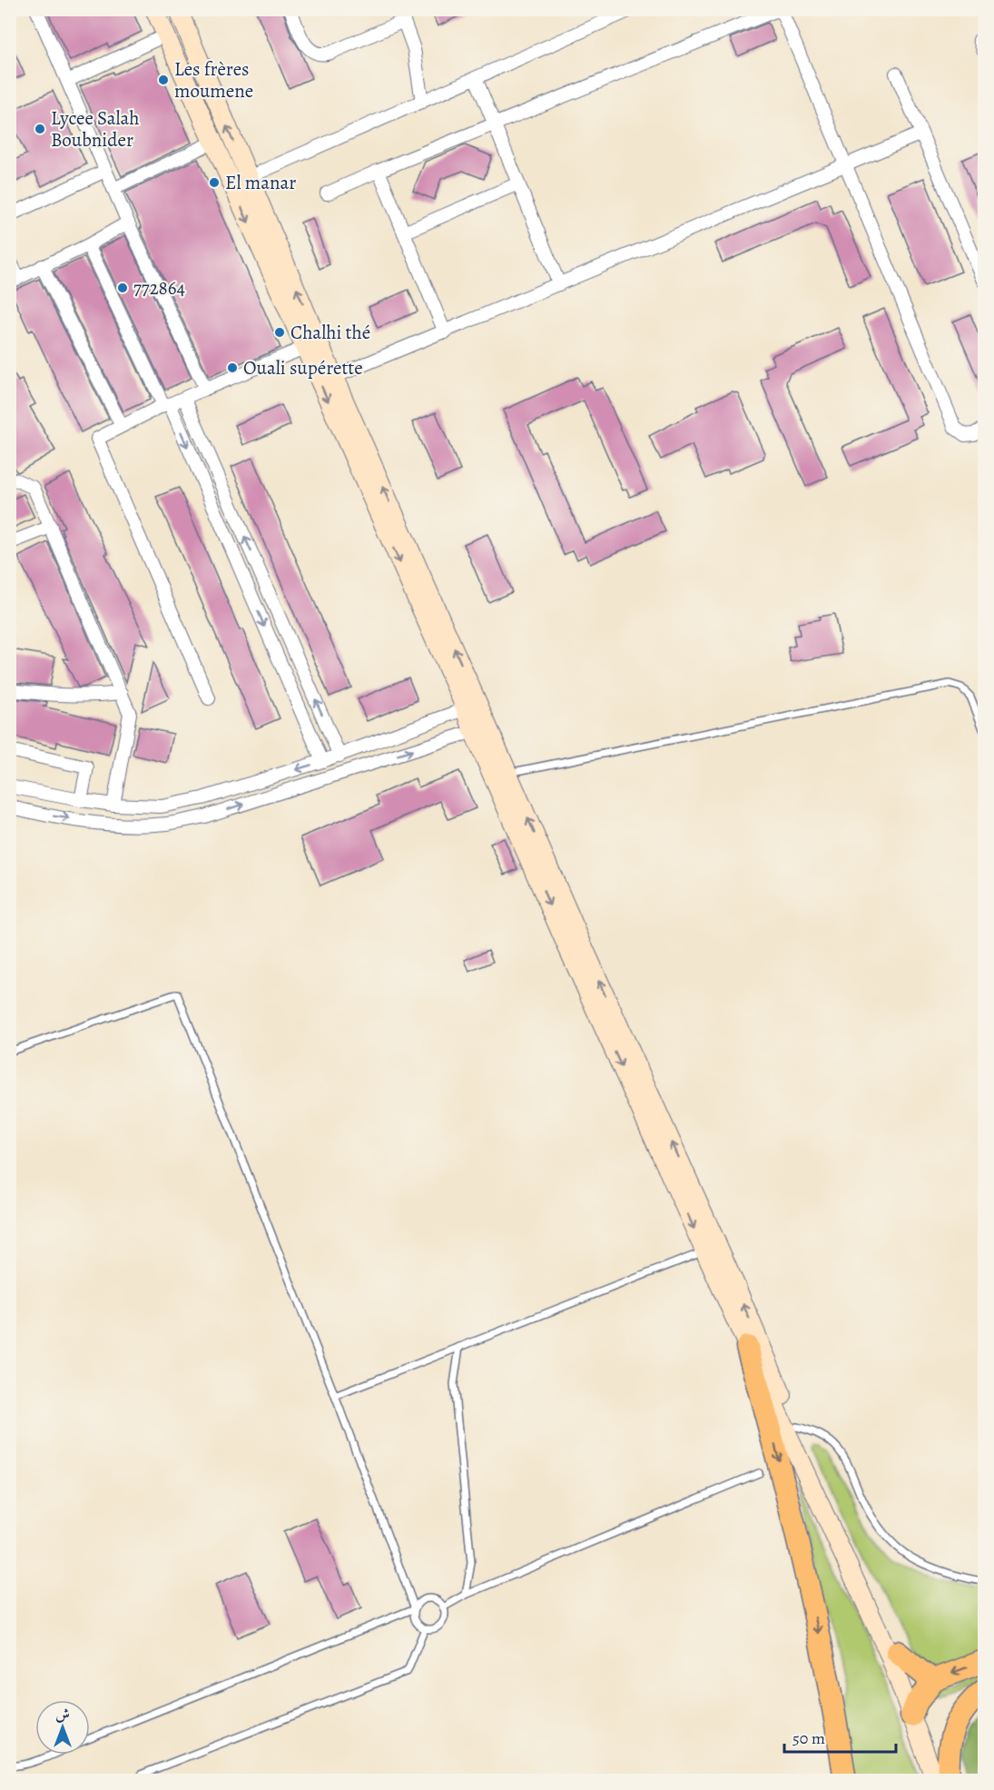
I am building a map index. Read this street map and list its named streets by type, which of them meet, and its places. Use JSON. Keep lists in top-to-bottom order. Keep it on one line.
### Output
{"places":["Les frères moumene","Lycee Salah Boubnider","El manar","772864","Chalhi thé","Ouali supérette"],"scale_bar":"50 m","north":"top"}
